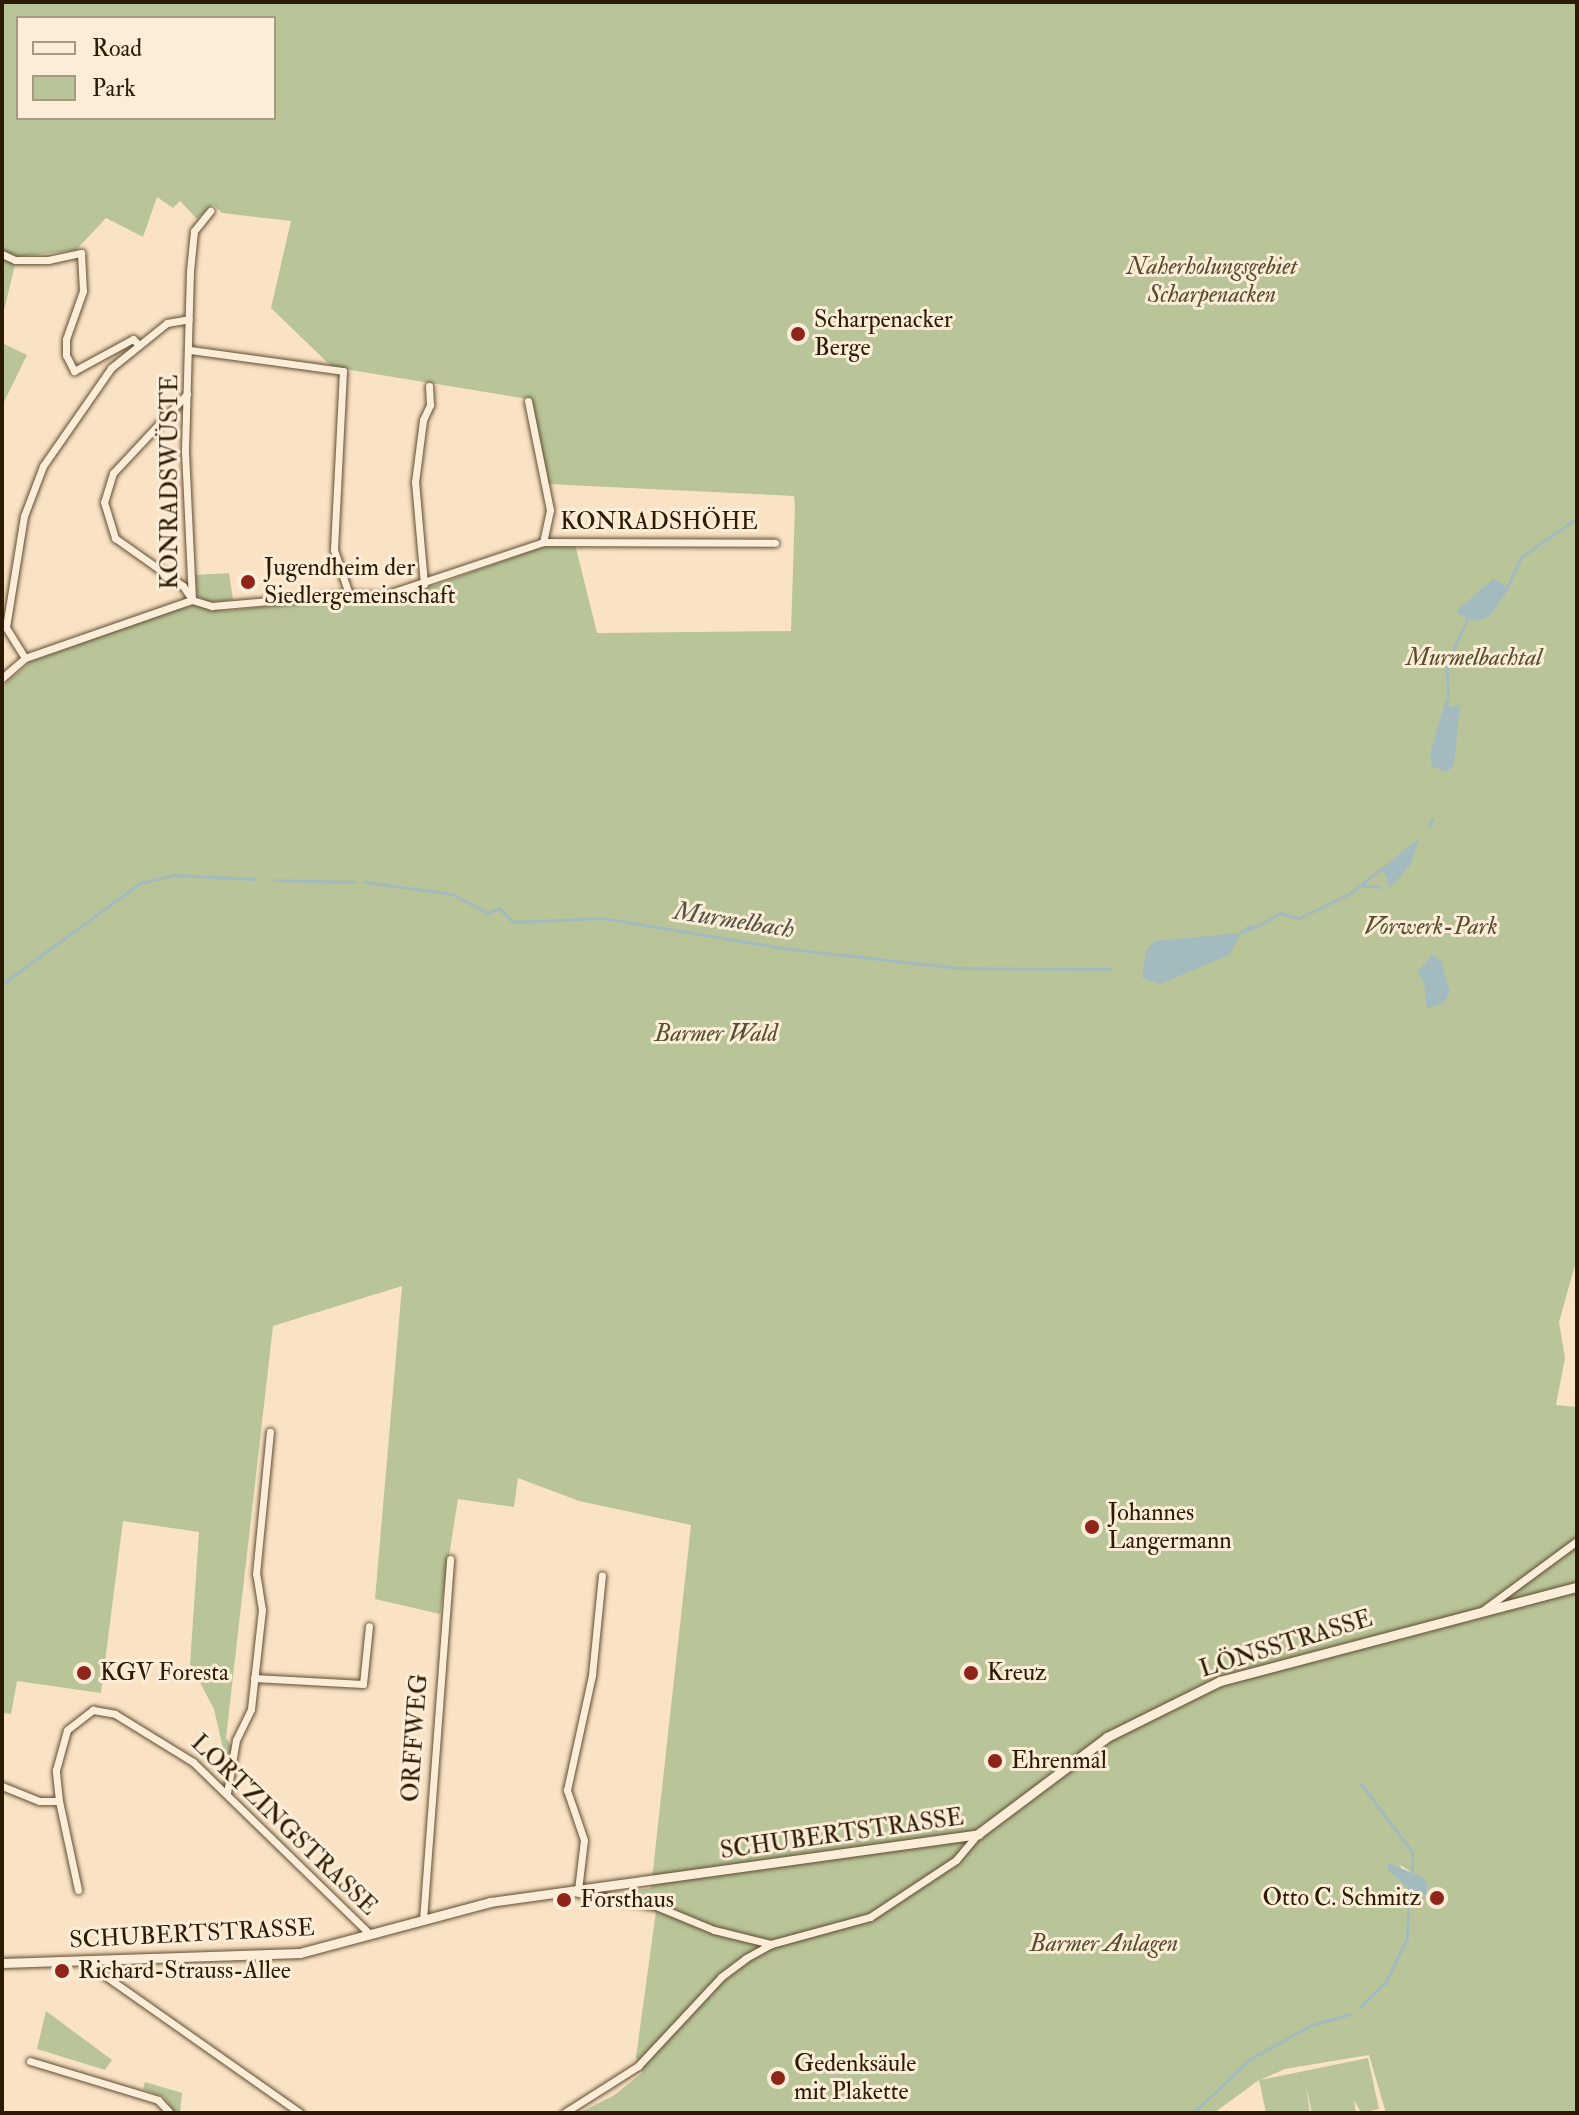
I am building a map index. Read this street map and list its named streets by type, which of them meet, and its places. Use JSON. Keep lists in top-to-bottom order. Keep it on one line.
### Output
{"streets":{"street":["KONRADSWÜSTE","KONRADSHÖHE","LÖNSSTRASSE","ORFFWEG","LORTZINGSTRASSE","SCHUBERTSTRASSE"]},"crossings":[["KONRADSWÜSTE","KONRADSHÖHE"],["LÖNSSTRASSE","SCHUBERTSTRASSE"],["ORFFWEG","SCHUBERTSTRASSE"],["LORTZINGSTRASSE","SCHUBERTSTRASSE"]],"water":["Murmelbach"],"parks":["Naherholungsgebiet Scharpenacken","Murmelbachtal","Vorwerk-Park","Barmer Wald","Barmer Anlagen"],"places":["Scharpenacker Berge","Jugendheim der Siedlergemeinschaft","Johannes Langermann","KGV Foresta","Kreuz","Ehrenmal","Otto C. Schmitz","Forsthaus","Richard-Strauss-Allee","Gedenksäule mit Plakette"],"legend":["Road","Park"]}
